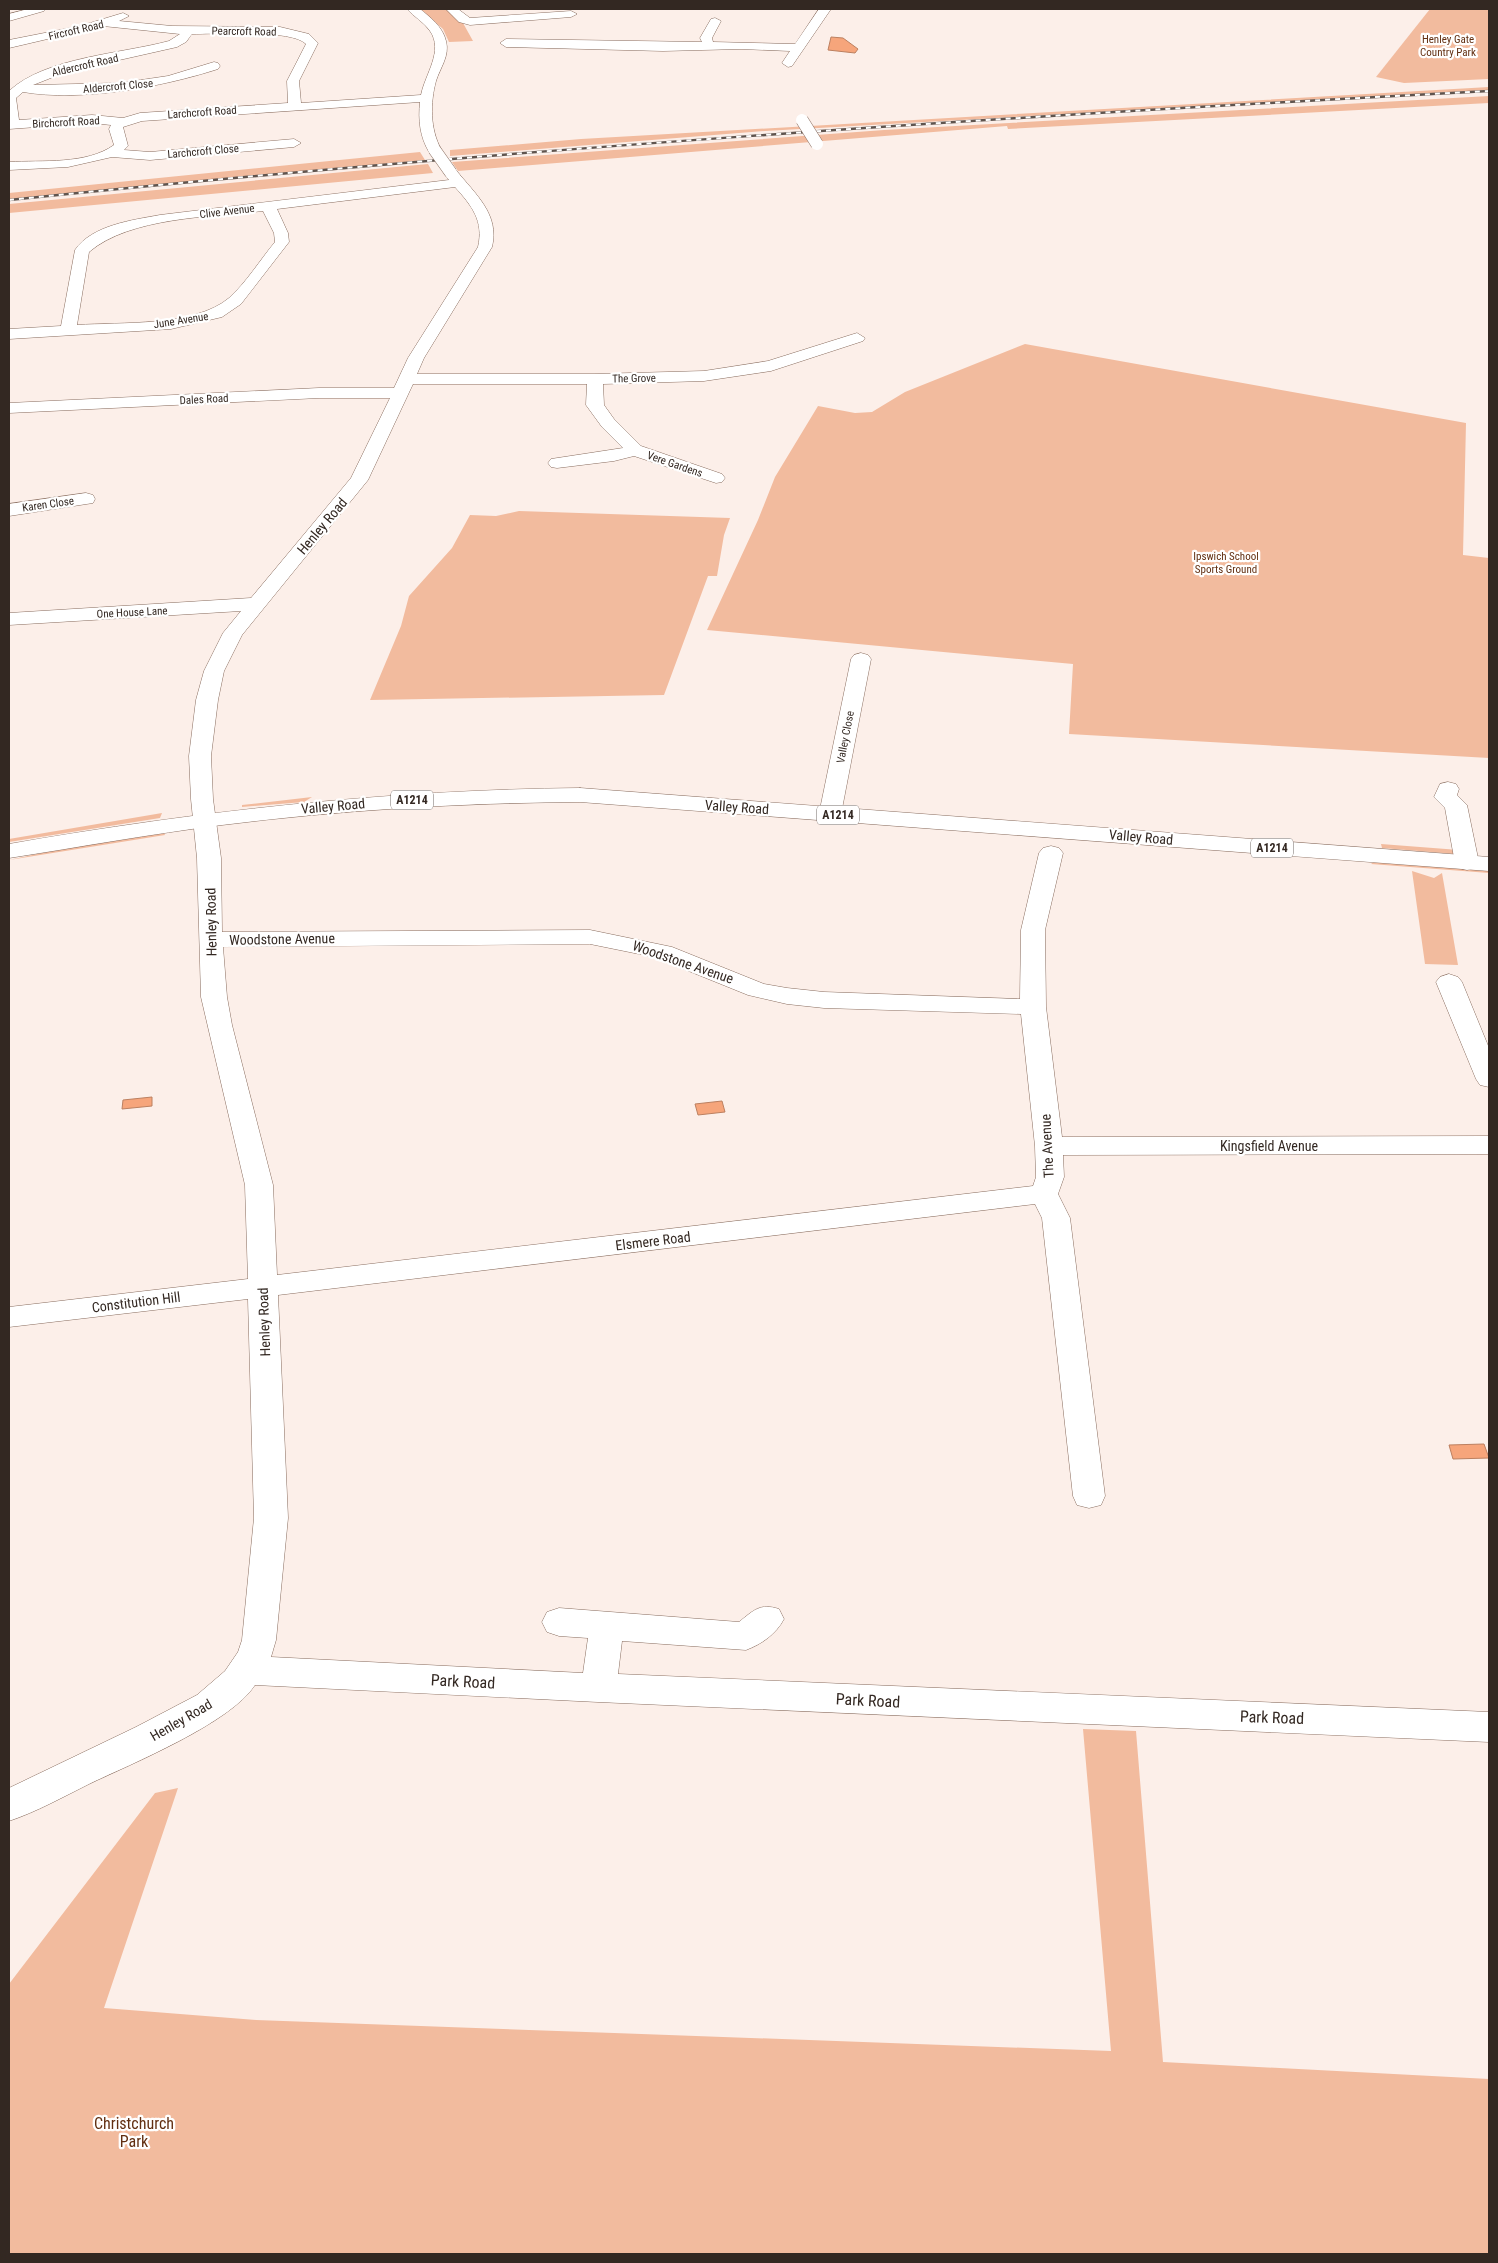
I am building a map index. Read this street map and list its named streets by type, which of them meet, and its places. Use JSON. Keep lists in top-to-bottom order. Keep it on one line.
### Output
{"streets":{"street":["Fircroft Road","Pearcroft Road","Aldercroft Road","Aldercroft Close","Larchcroft Road","Birchcroft Road","Larchcroft Close","Clive Avenue","June Avenue","The Grove","Dales Road","Vere Gardens","Karen Close","Henley Road","One House Lane","Valley Close","A1214","Valley Road","Woodstone Avenue","The Avenue","Kingsfield Avenue","Elsmere Road","Constitution Hill","Park Road"]},"crossings":[["Fircroft Road","Pearcroft Road"],["Pearcroft Road","Aldercroft Road"],["Pearcroft Road","Larchcroft Road"],["Aldercroft Road","Aldercroft Close"],["Larchcroft Road","Birchcroft Road"],["Larchcroft Road","Henley Road"],["Clive Avenue","June Avenue"],["Clive Avenue","Henley Road"],["The Grove","Dales Road"],["The Grove","Vere Gardens"],["The Grove","Henley Road"],["Dales Road","Henley Road"],["Henley Road","One House Lane"],["Henley Road","Valley Road"],["Henley Road","Woodstone Avenue"],["Henley Road","Elsmere Road"],["Henley Road","Constitution Hill"],["Henley Road","Park Road"],["Valley Close","Valley Road"],["Woodstone Avenue","The Avenue"],["The Avenue","Kingsfield Avenue"],["The Avenue","Elsmere Road"],["Elsmere Road","Constitution Hill"]],"parks":["Henley Gate Country Park","Ipswich School Sports Ground","Christchurch Park"]}
